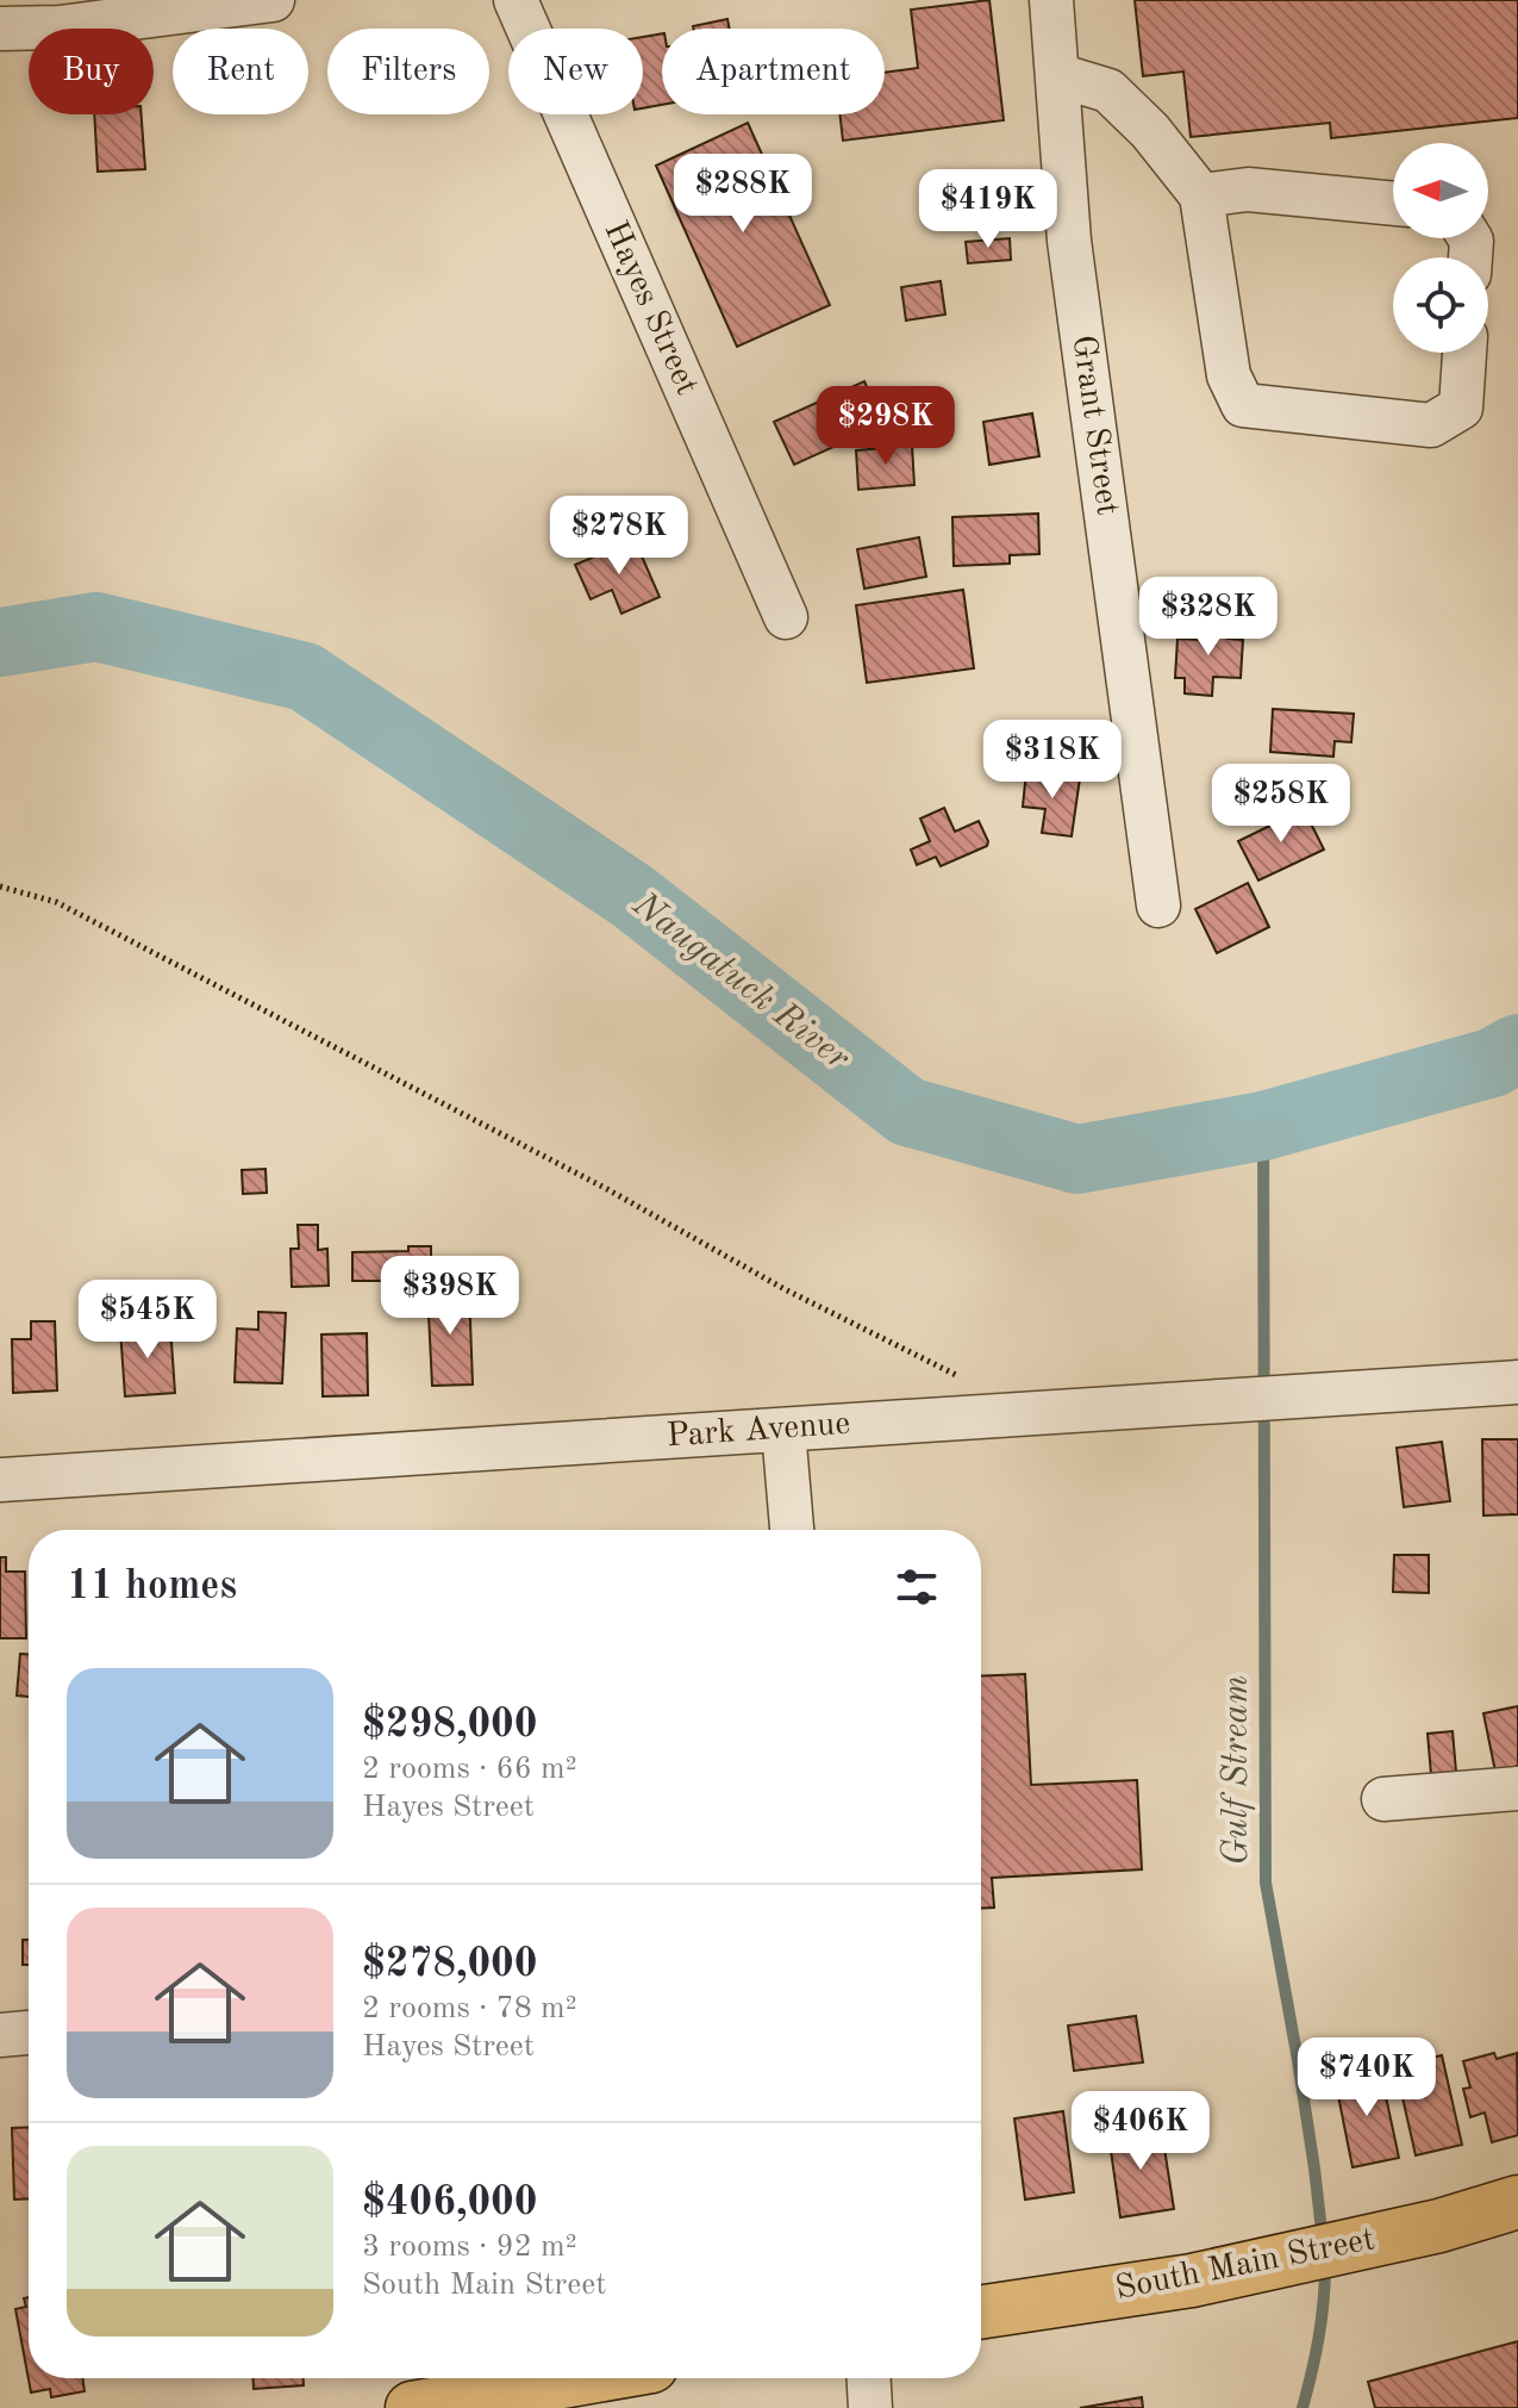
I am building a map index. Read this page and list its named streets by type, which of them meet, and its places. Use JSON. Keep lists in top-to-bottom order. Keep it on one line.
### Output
{"streets":{"main road":["South Main Street"],"street":["Hayes Street","Grant Street","Park Avenue"]},"water":["Naugatuck River","Gulf Stream"],"north":"left","page":{"chip":["Buy","Rent","Filters","New","Apartment"],"price":["$288K","$419K","$298K","$278K","$328K","$318K","$258K","$398K","$545K","$740K","$406K"],"heading":"11 homes","list":[{"name":"$298,000","note":"2 rooms · 66 m² · Hayes Street"},{"name":"$278,000","note":"2 rooms · 78 m² · Hayes Street"},{"name":"$406,000","note":"3 rooms · 92 m² · South Main Street"}]}}
